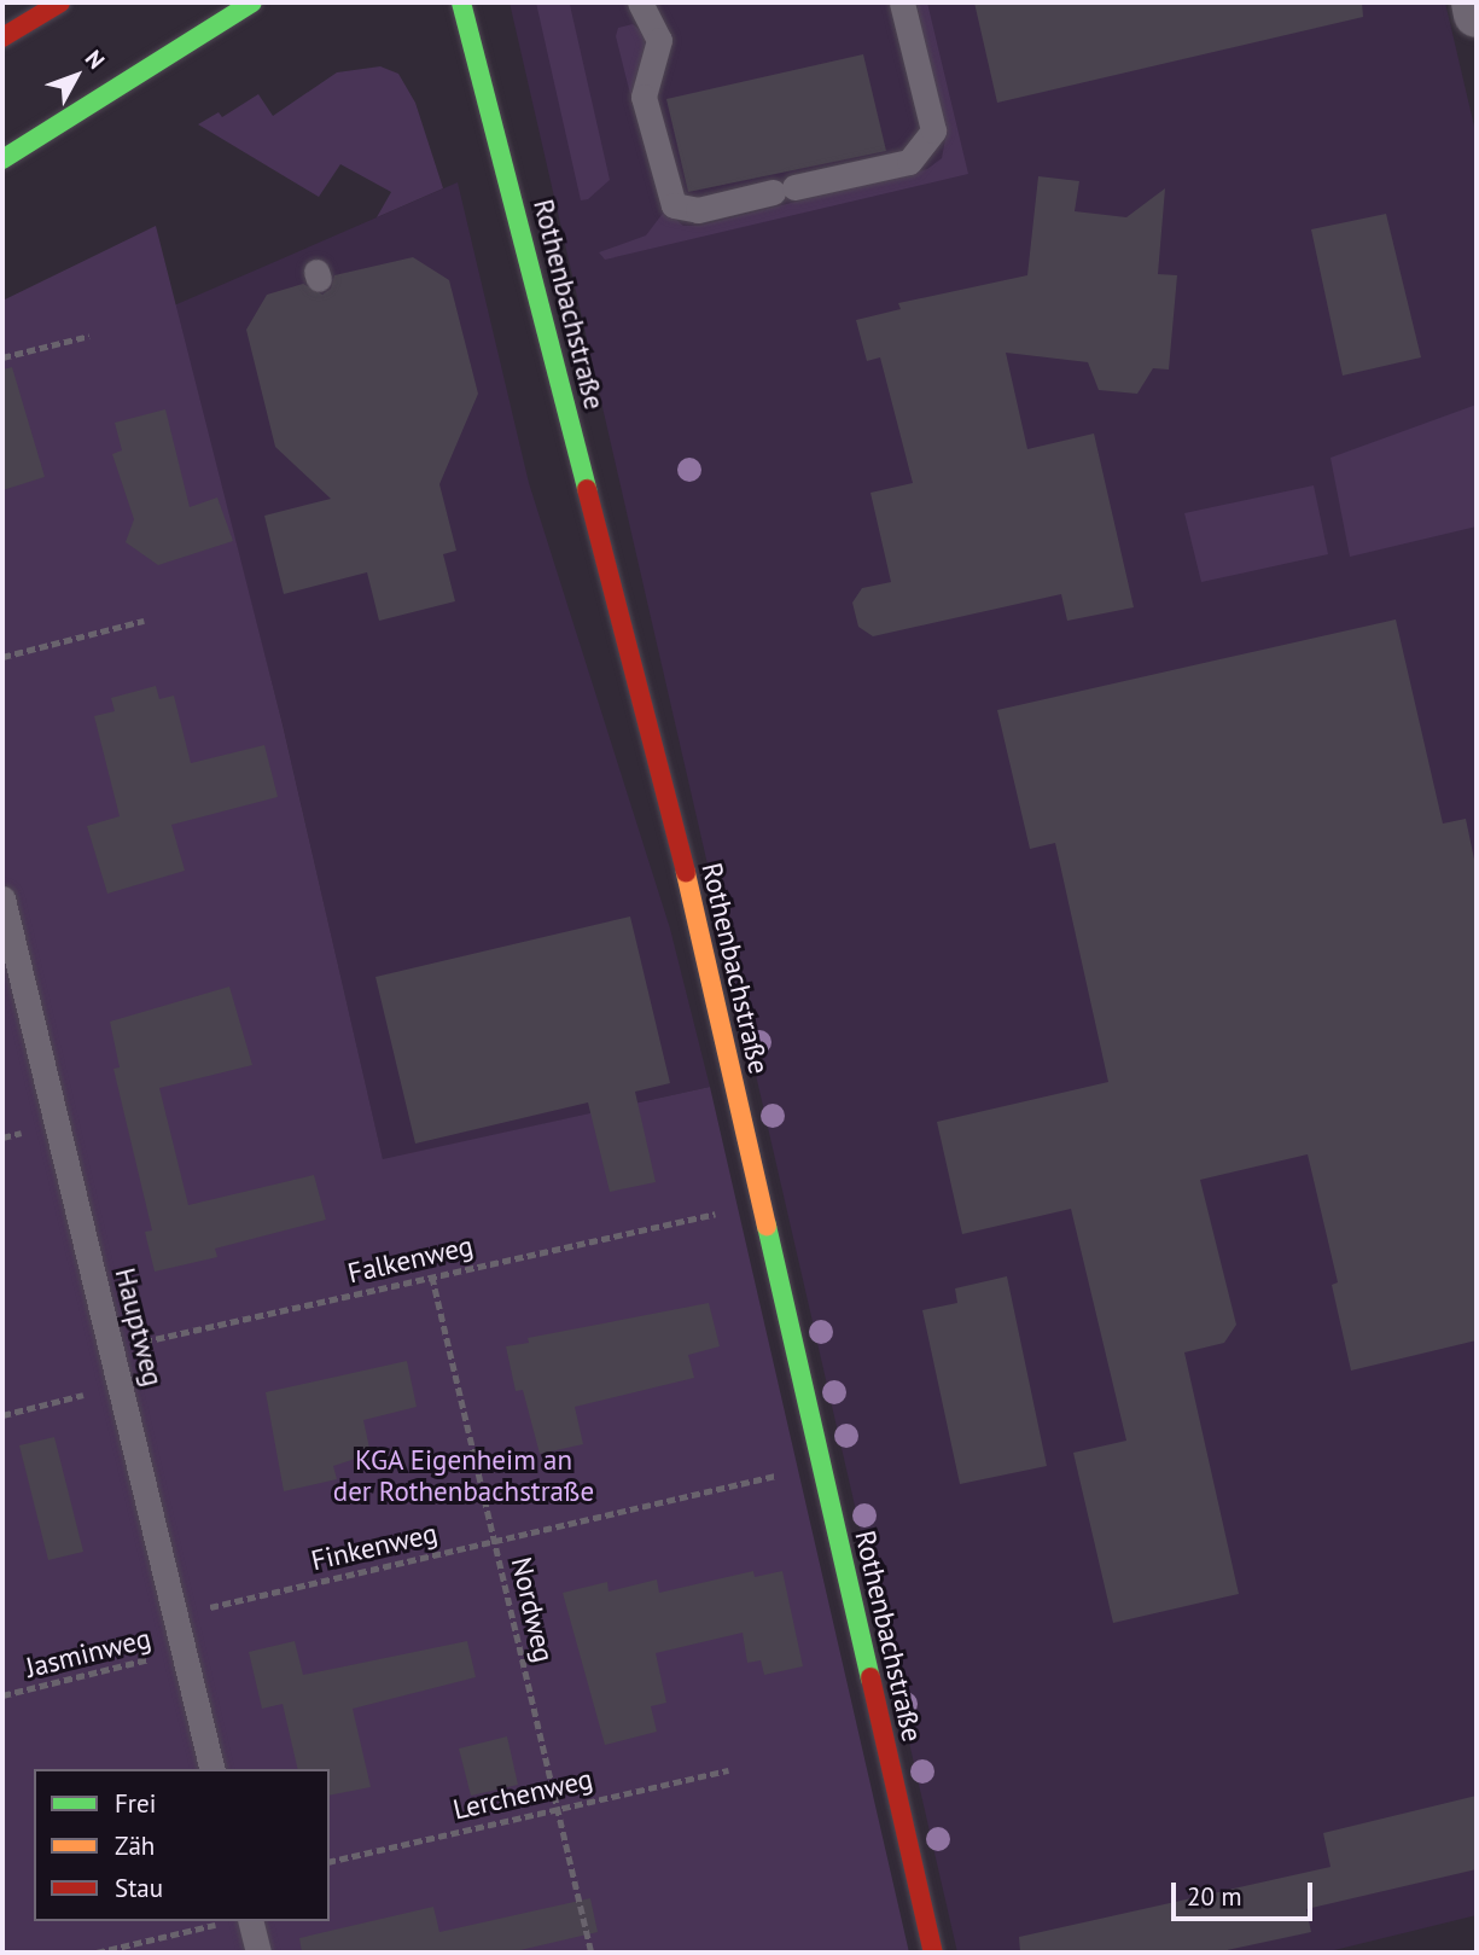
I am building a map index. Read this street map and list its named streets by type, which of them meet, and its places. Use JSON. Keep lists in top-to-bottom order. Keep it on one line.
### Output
{"streets":{"main road":["Rothenbachstraße"],"lane":["Hauptweg"],"path":["Falkenweg","Finkenweg","Nordweg","Jasminweg","Lerchenweg"]},"crossings":[["Falkenweg","Hauptweg"],["Falkenweg","Nordweg"],["Hauptweg","Finkenweg"],["Hauptweg","Jasminweg"],["Finkenweg","Nordweg"],["Nordweg","Lerchenweg"]],"parks":["KGA Eigenheim an der Rothenbachstraße"],"legend":["Frei","Zäh","Stau"],"scale_bar":"20 m","north":"top right"}
